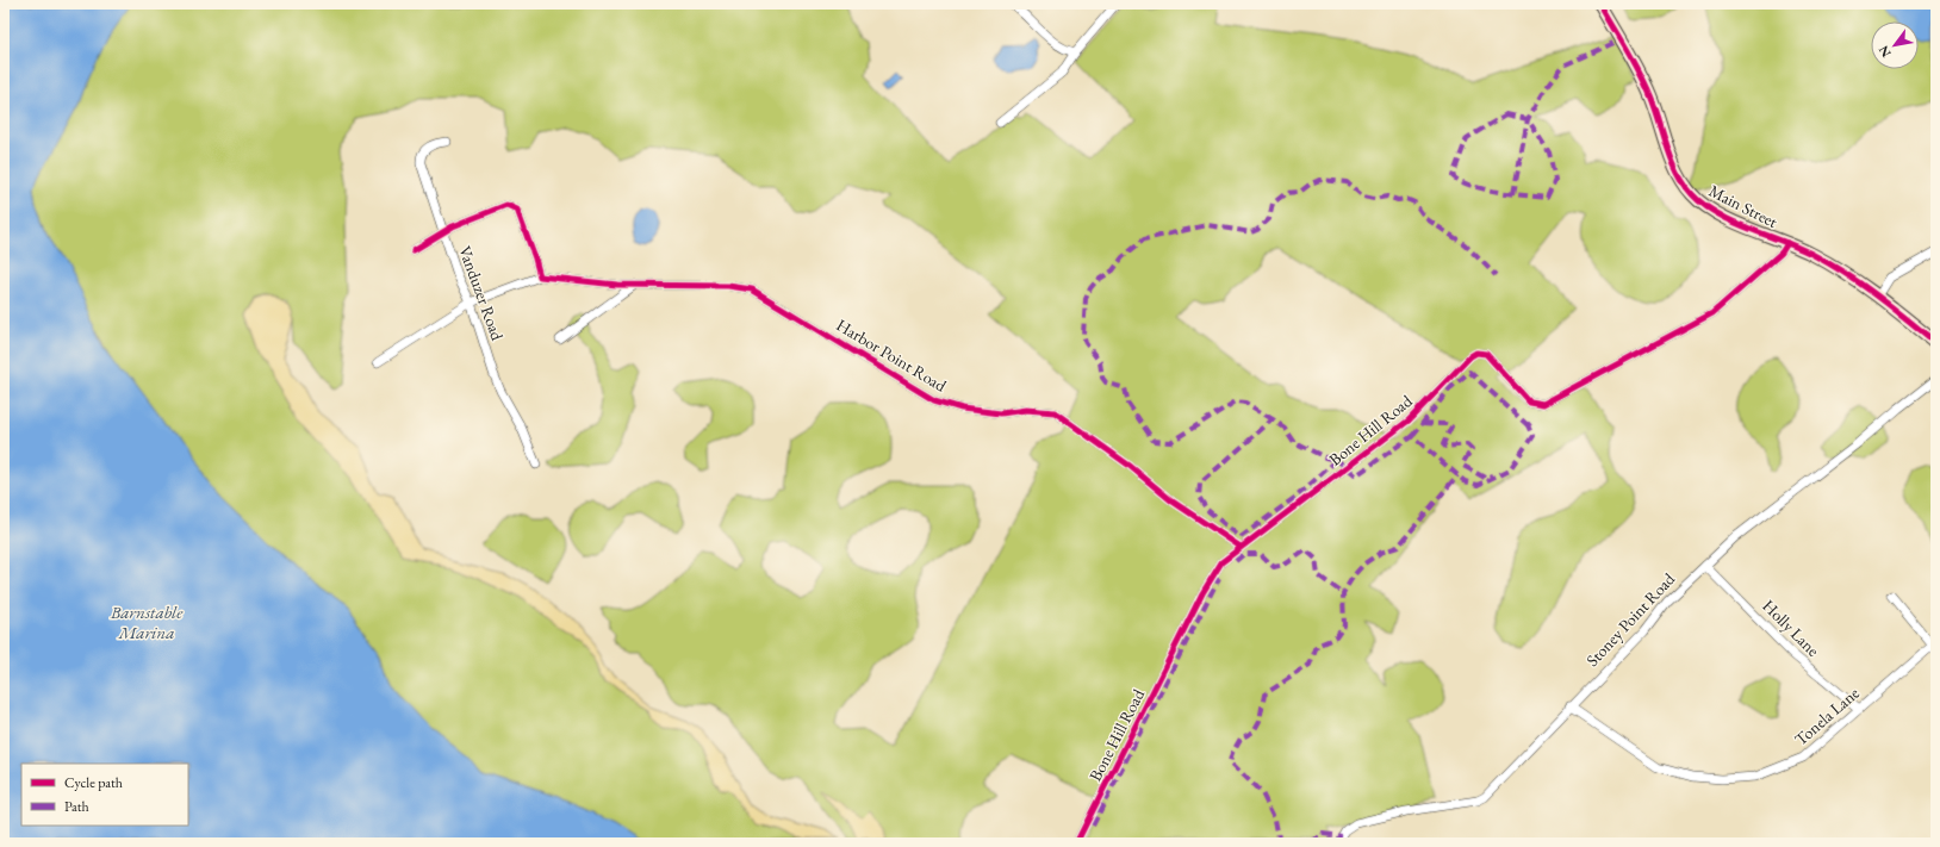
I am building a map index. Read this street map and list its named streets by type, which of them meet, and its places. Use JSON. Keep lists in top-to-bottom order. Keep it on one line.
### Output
{"streets":{"main road":["Main Street"],"street":["Vanduzer Road","Harbor Point Road","Bone Hill Road","Stoney Point Road","Holly Lane","Tonela Lane"]},"crossings":[["Main Street","Bone Hill Road"],["Harbor Point Road","Bone Hill Road"],["Stoney Point Road","Holly Lane"],["Stoney Point Road","Tonela Lane"],["Holly Lane","Tonela Lane"]],"water":["Barnstable Marina"],"legend":["Cycle path","Path"],"north":"bottom left"}
